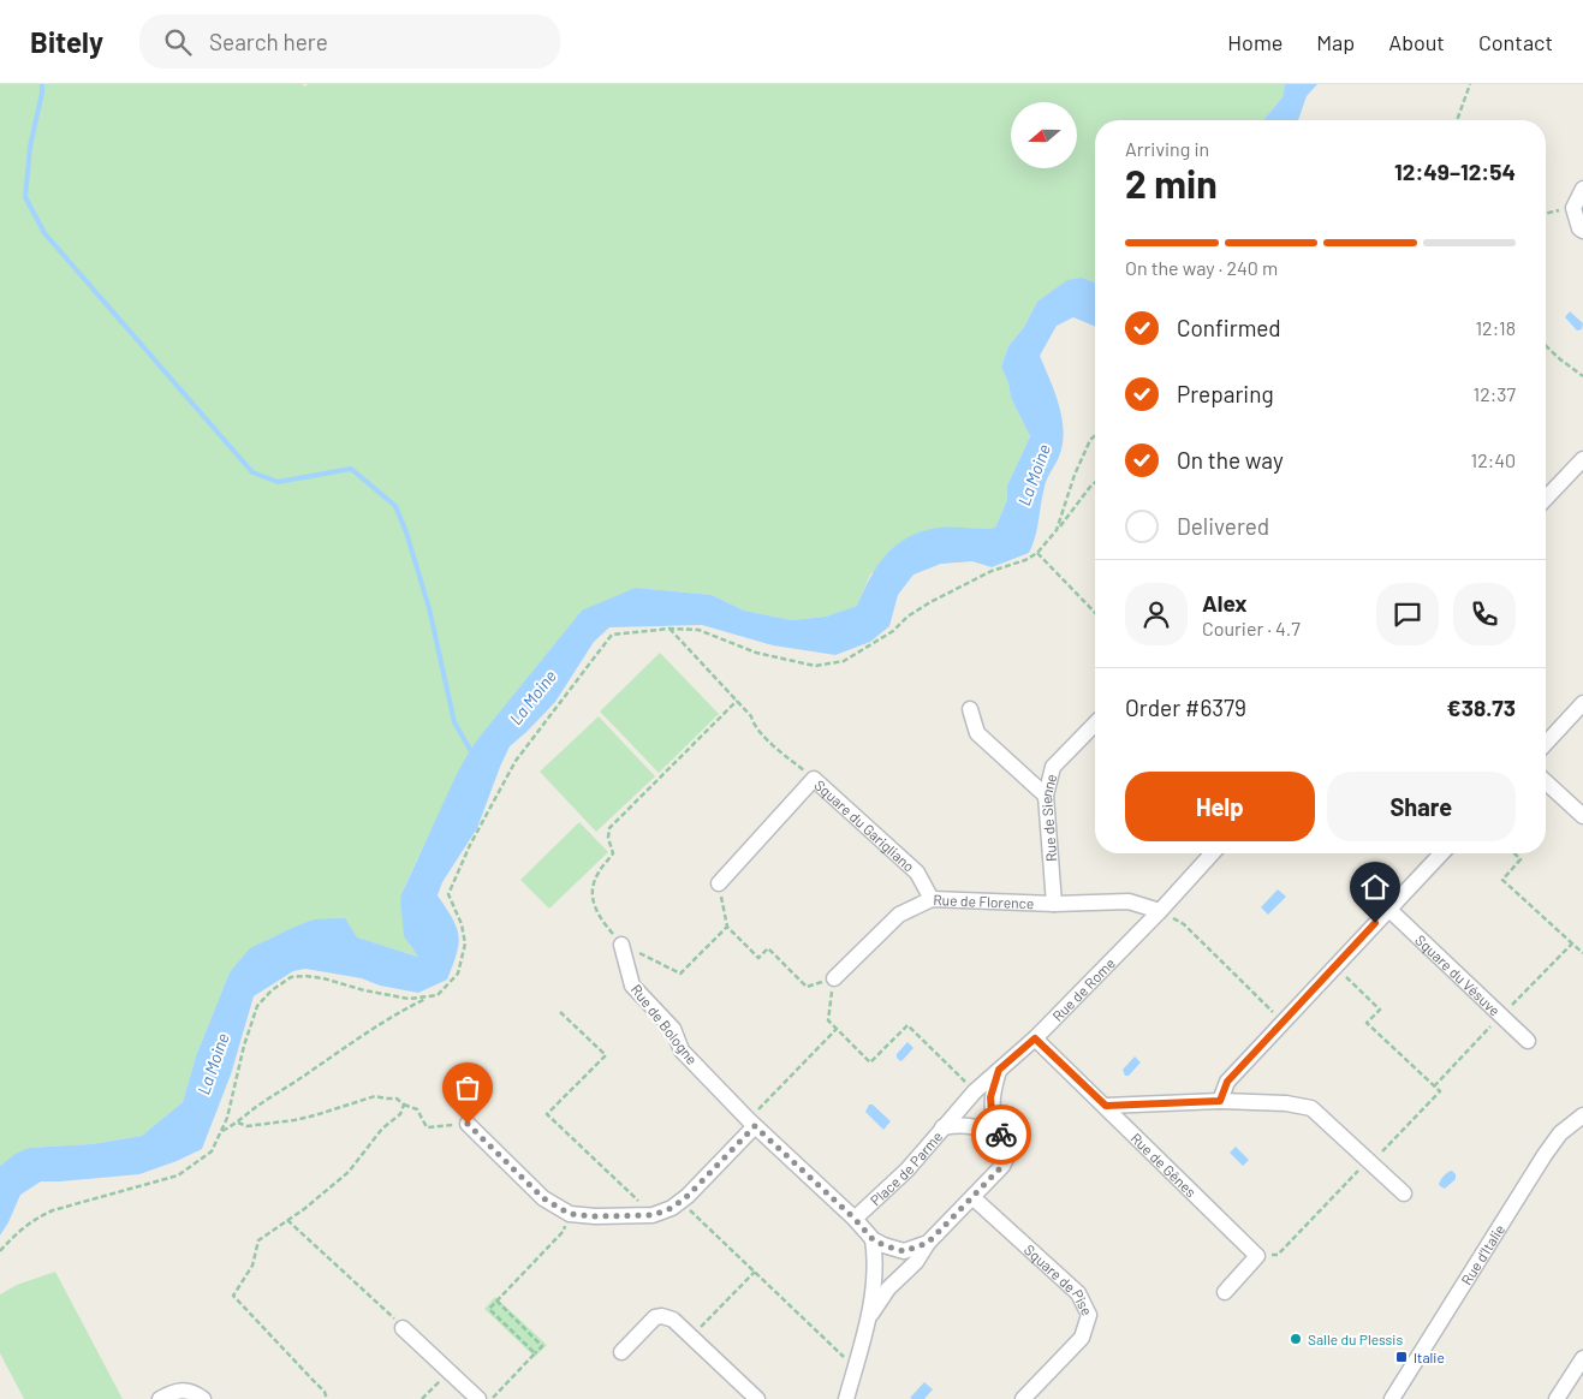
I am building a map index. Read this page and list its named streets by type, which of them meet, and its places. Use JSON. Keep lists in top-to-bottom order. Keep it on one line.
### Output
{"streets":{"street":["Rue de Sienne","Square du Garigliano","Rue de Florence","Square du Vésuve","Rue de Rome","Rue de Bologne","Rue de Gênes","Place de Parme","Rue d’Italie","Square de Pise"]},"crossings":[["Rue de Sienne","Rue de Florence"],["Square du Garigliano","Rue de Florence"],["Rue de Florence","Rue de Rome"],["Rue de Rome","Rue de Gênes"],["Rue de Rome","Place de Parme"],["Rue de Bologne","Place de Parme"]],"water":["La Moine"],"places":{"other":["Salle du Plessis"],"transit":["Italie"]},"north":"left","page":{"header":"Bitely","search":"Search here","nav":["Home","Map","About","Contact"],"heading":["2 min","Arriving in","12:49–12:54"],"panel":["Alex","Courier · 4.7","Order #6379","€38.73"],"bar":"On the way · 240 m","list":[["Confirmed","12:18"],["Preparing","12:37"],["On the way","12:40"],"Delivered"],"buttons":["Help","Share"]}}
